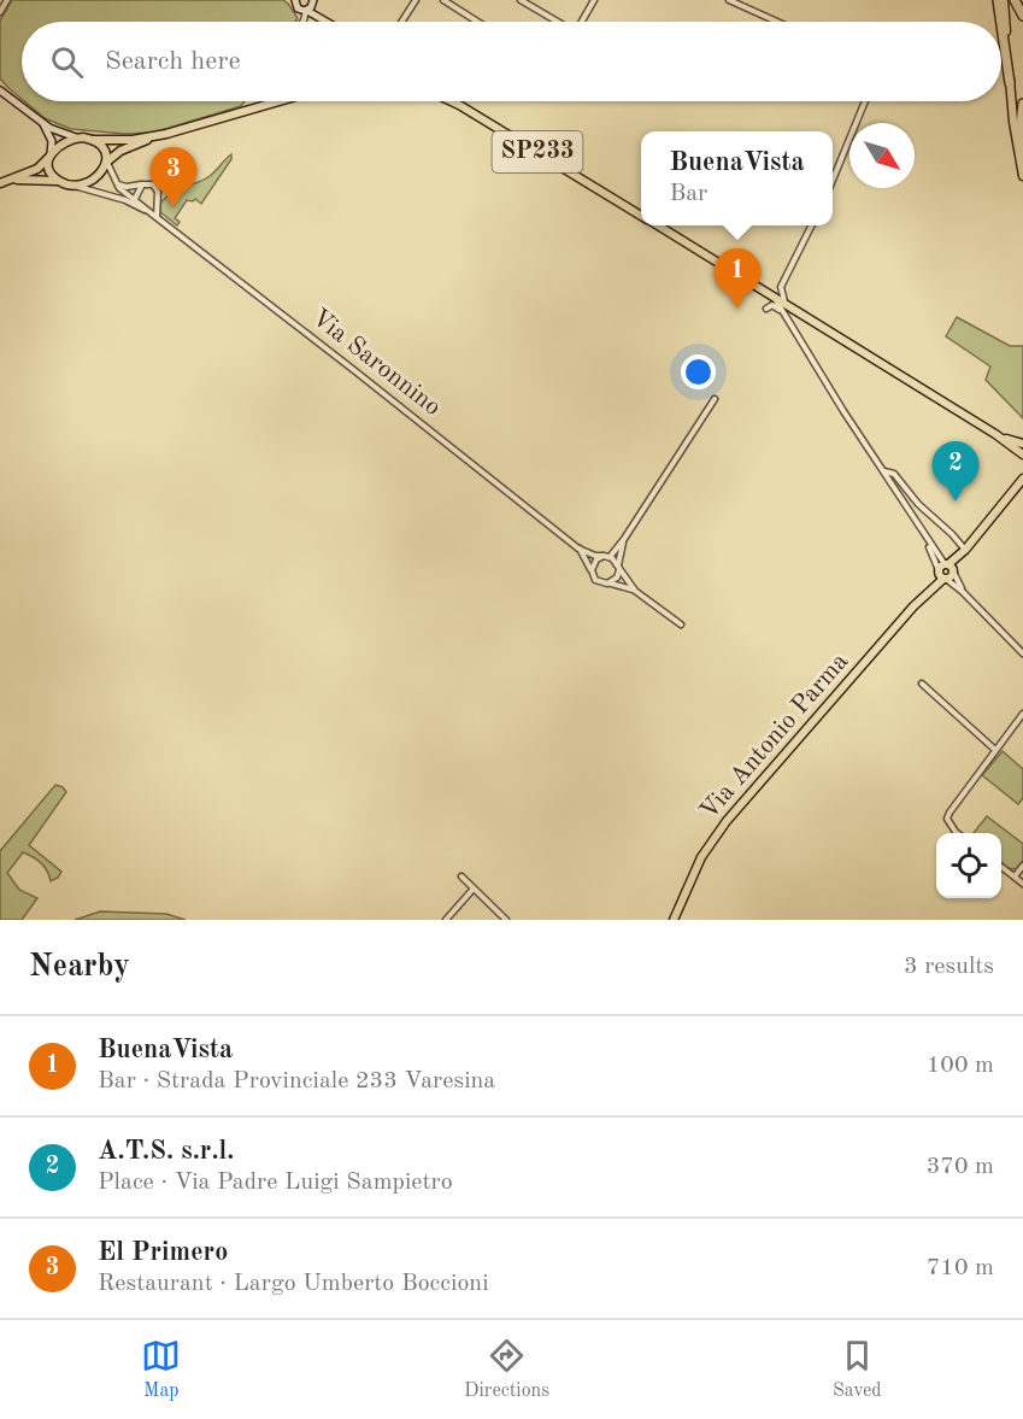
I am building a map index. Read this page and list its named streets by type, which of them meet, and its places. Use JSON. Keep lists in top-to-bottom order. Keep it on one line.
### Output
{"streets":{"main road":["SP233","Via Antonio Parma"],"street":["Via Saronnino"]},"north":"bottom right","page":{"search":"Search here","popup":["BuenaVista","Bar"],"pins":["3","1","2"],"heading":["Nearby","3 results"],"list":[{"mark":"1","name":"BuenaVista","note":"Bar · Strada Provinciale 233 Varesina","value":"100 m"},{"mark":"2","name":"A.T.S. s.r.l.","note":"Place · Via Padre Luigi Sampietro","value":"370 m"},{"mark":"3","name":"El Primero","note":"Restaurant · Largo Umberto Boccioni","value":"710 m"}],"nav":["Map","Directions","Saved"]}}
